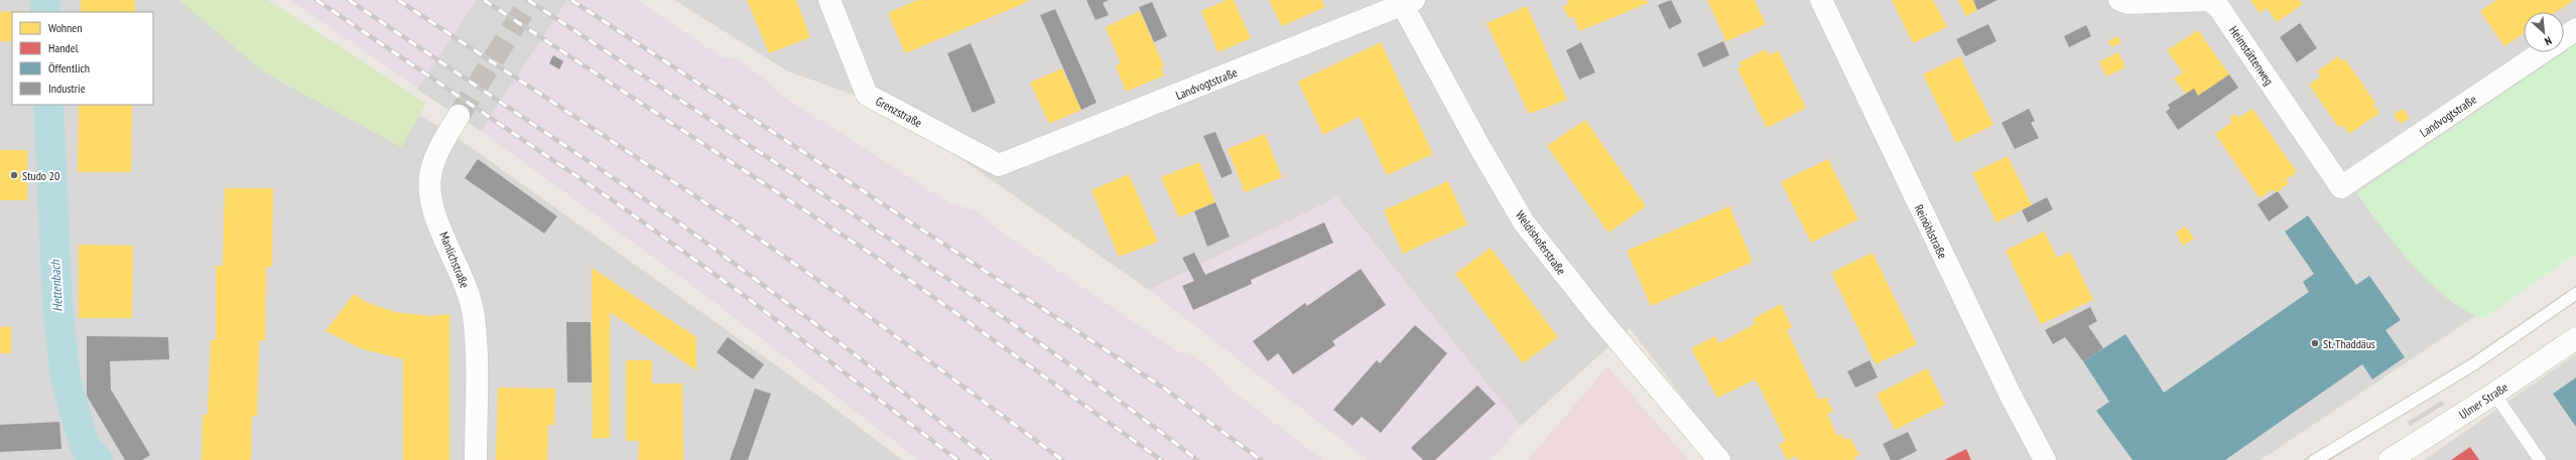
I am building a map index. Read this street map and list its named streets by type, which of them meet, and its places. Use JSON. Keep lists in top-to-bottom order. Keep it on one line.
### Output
{"streets":{"street":["Heimstättenweg","Landvogtstraße","Grenzstraße","Reinöhlstraße","Weldishoferstraße","Manlichstraße","Ulmer Straße"]},"crossings":[["Heimstättenweg","Landvogtstraße"],["Landvogtstraße","Grenzstraße"],["Landvogtstraße","Weldishoferstraße"]],"water":["Hettenbach"],"places":["Studo 20","St. Thaddäus"],"legend":["Wohnen","Handel","Öffentlich","Industrie"],"north":"bottom right"}
